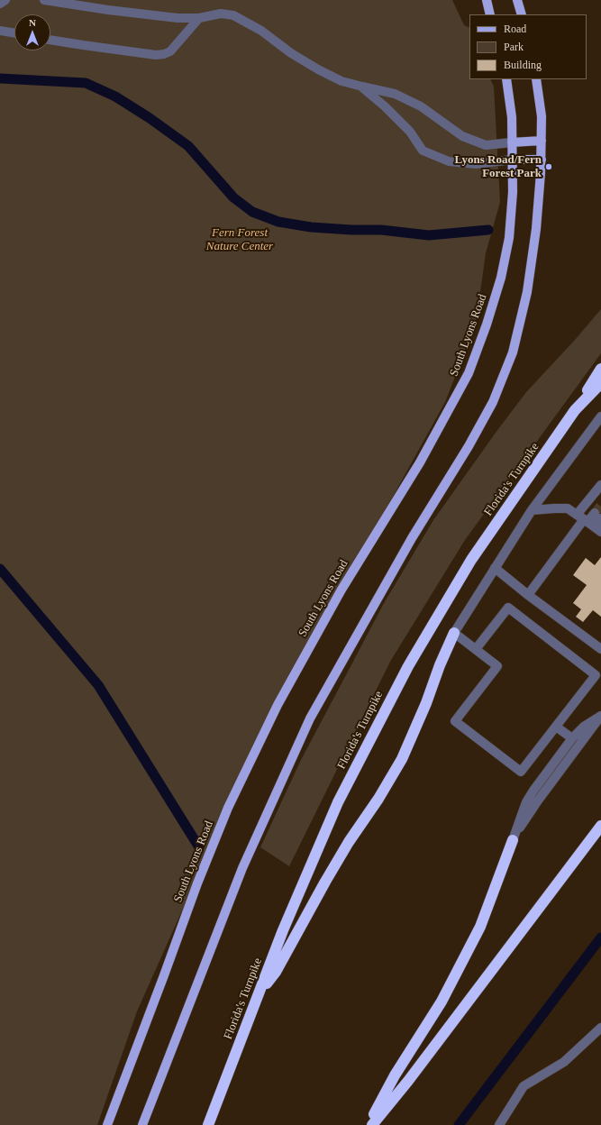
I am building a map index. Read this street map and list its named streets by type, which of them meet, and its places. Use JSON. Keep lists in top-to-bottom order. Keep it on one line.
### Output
{"streets":{"highway":["Florida's Turnpike"],"main road":["South Lyons Road"]},"parks":["Fern Forest Nature Center"],"places":["Lyons Road/Fern Forest Park"],"legend":["Road","Park","Building"],"north":"top"}
